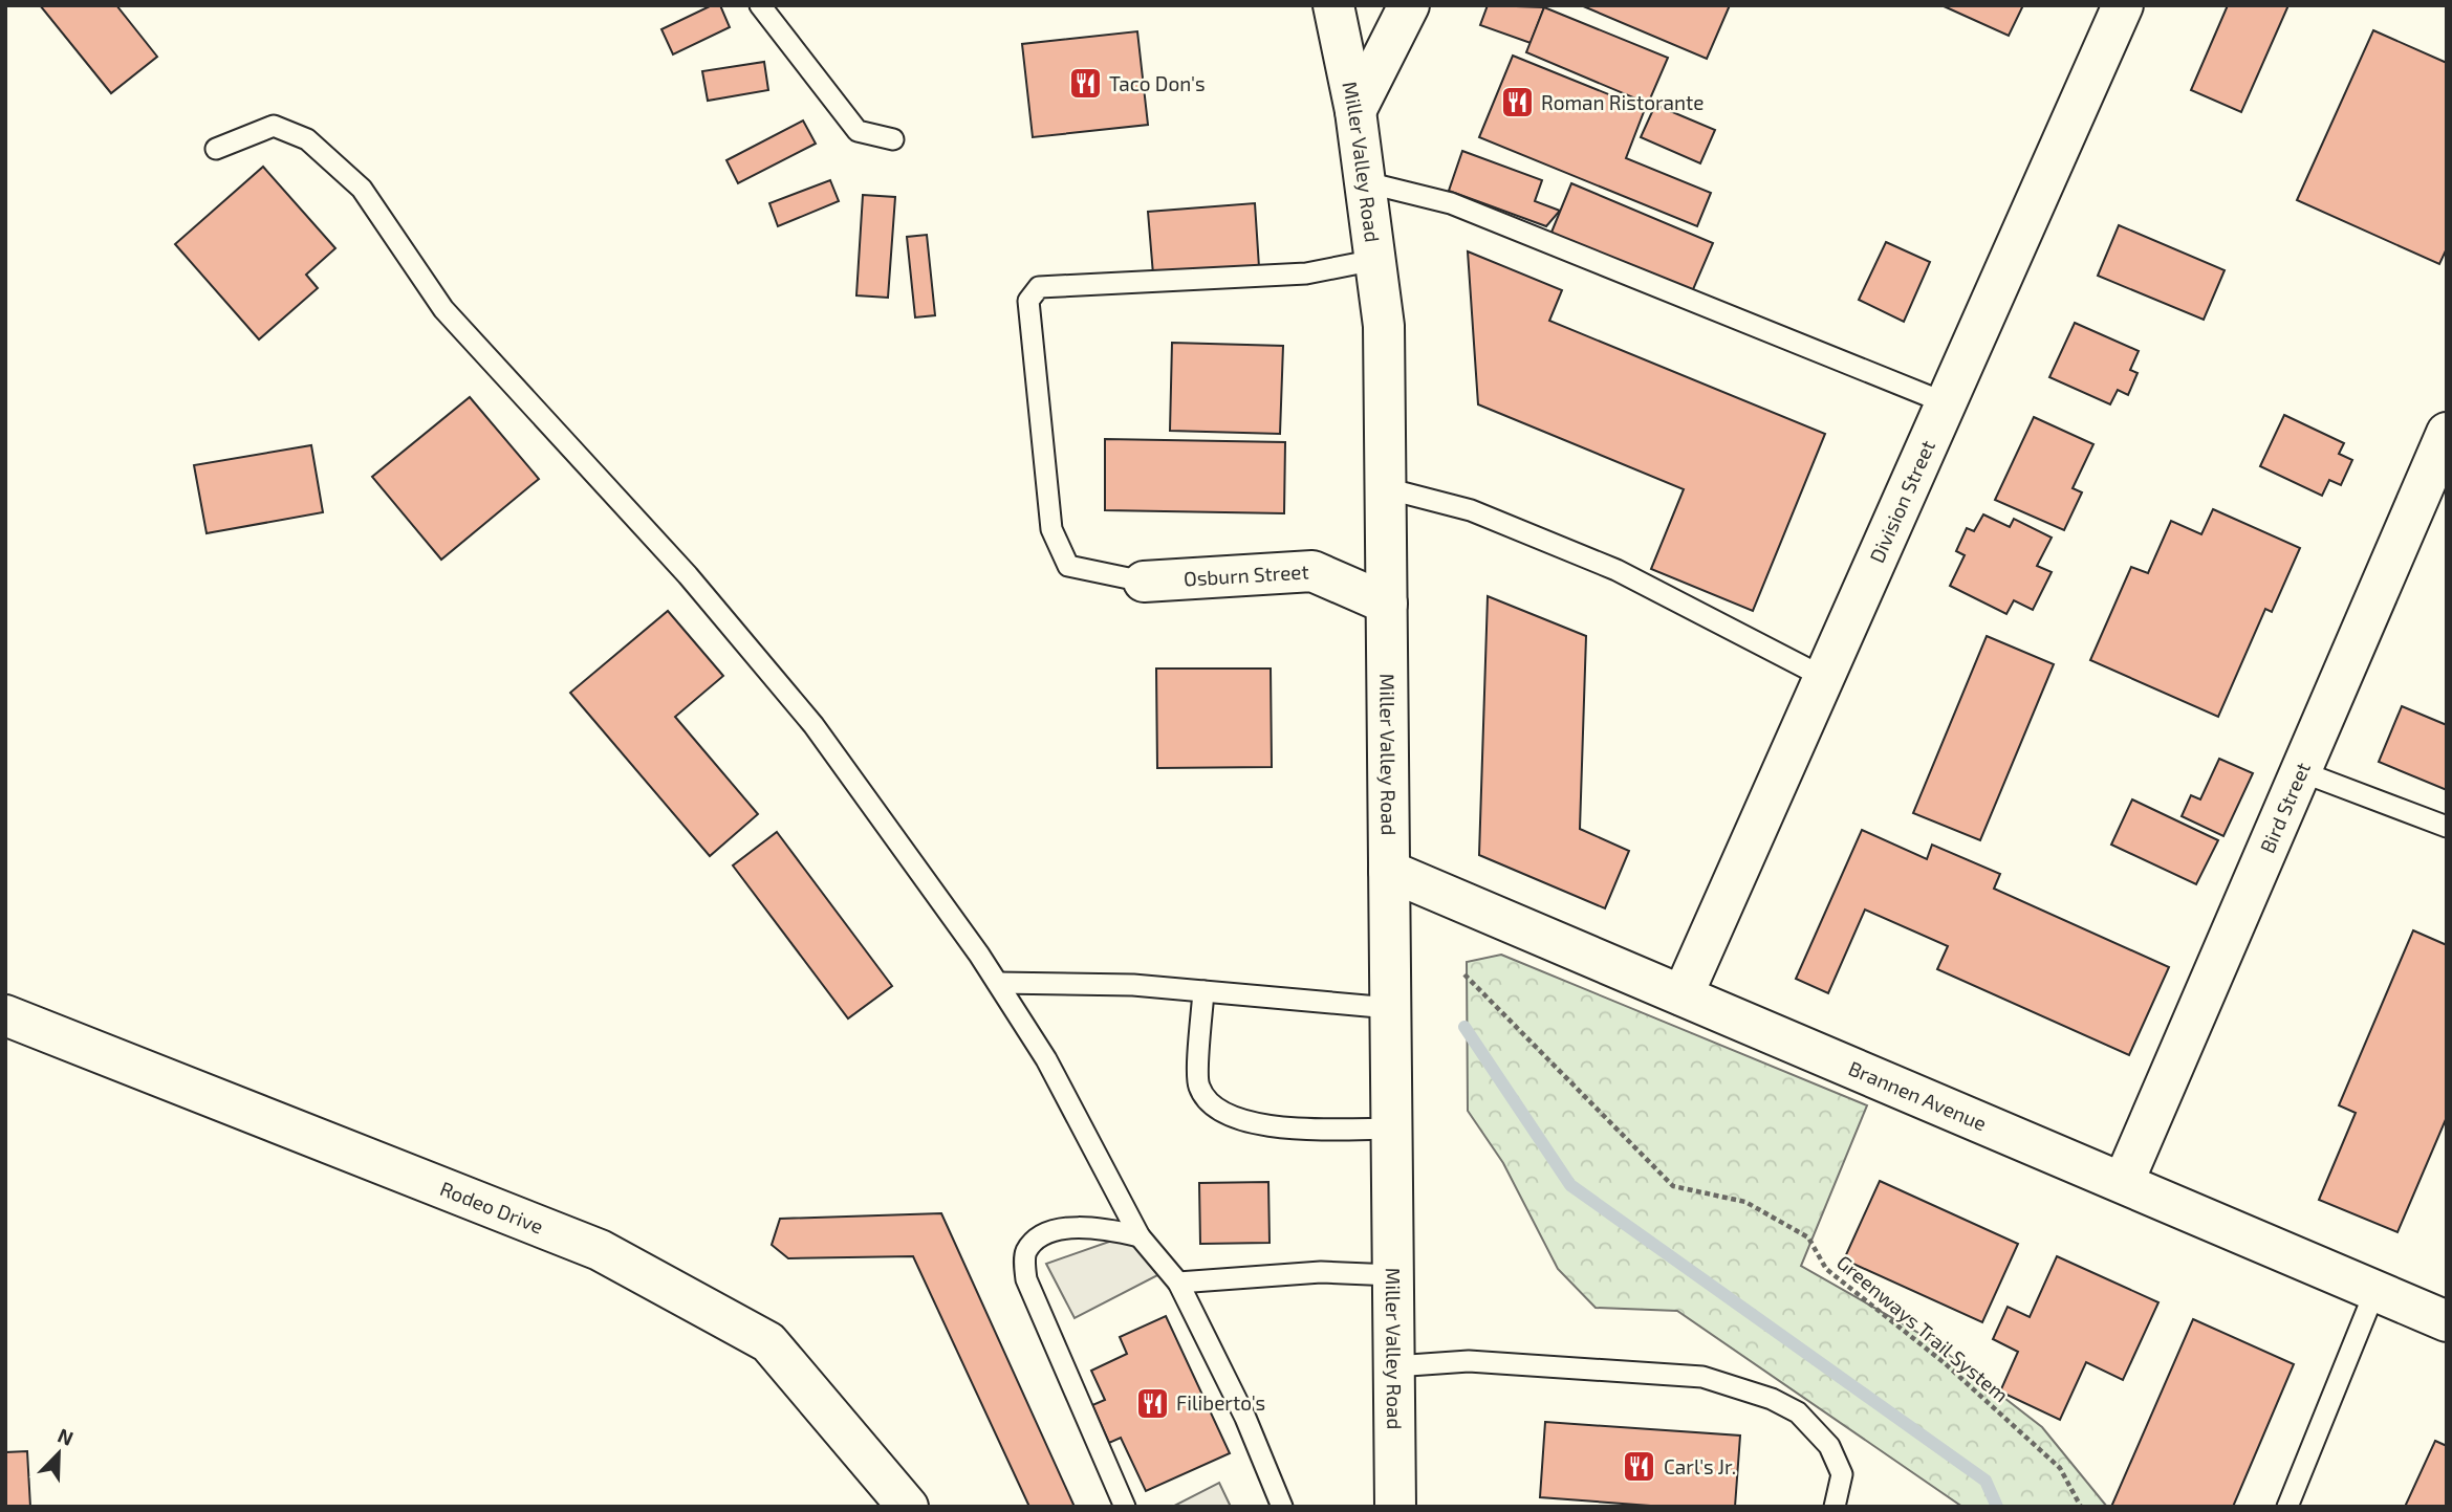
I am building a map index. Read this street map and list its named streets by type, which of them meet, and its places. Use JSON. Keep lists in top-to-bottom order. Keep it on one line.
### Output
{"streets":{"street":["Miller Valley Road","Division Street","Osburn Street","Bird Street","Brannen Avenue","Rodeo Drive"],"path":["Greenways Trail System"]},"crossings":[["Miller Valley Road","Osburn Street"],["Miller Valley Road","Brannen Avenue"],["Division Street","Brannen Avenue"],["Bird Street","Brannen Avenue"]],"places":{"restaurant":["Taco Don's","Roman Ristorante","Filiberto's","Carl's Jr."]},"north":"top right"}
